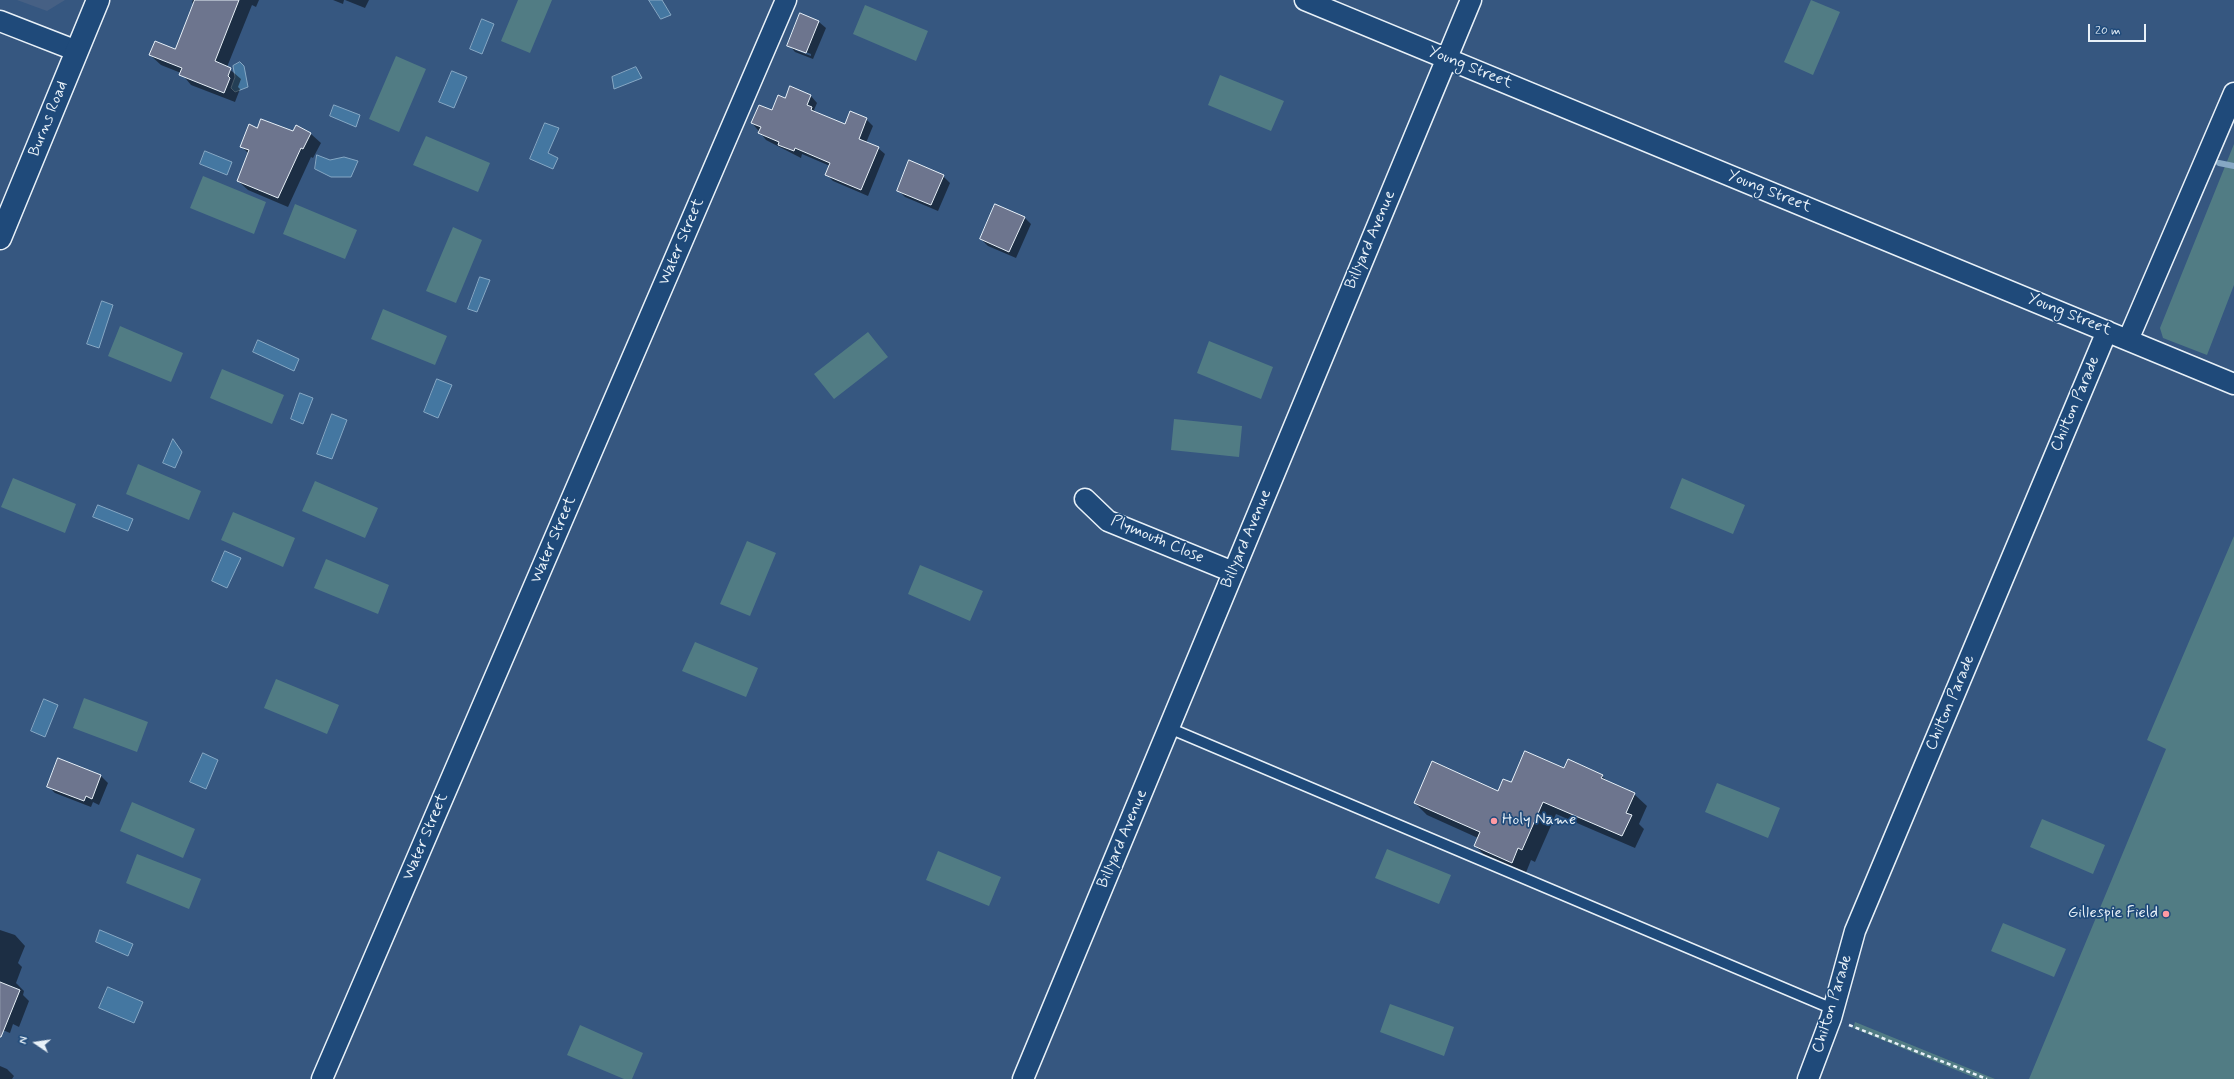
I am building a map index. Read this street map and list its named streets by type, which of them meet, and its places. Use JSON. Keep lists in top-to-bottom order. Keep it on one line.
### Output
{"streets":{"street":["Young Street","Burns Road","Billyard Avenue","Water Street","Chilton Parade","Plymouth Close"]},"crossings":[["Young Street","Billyard Avenue"],["Young Street","Chilton Parade"],["Billyard Avenue","Plymouth Close"]],"places":["Holy Name","Gillespie Field"],"scale_bar":"20 m","north":"left"}
